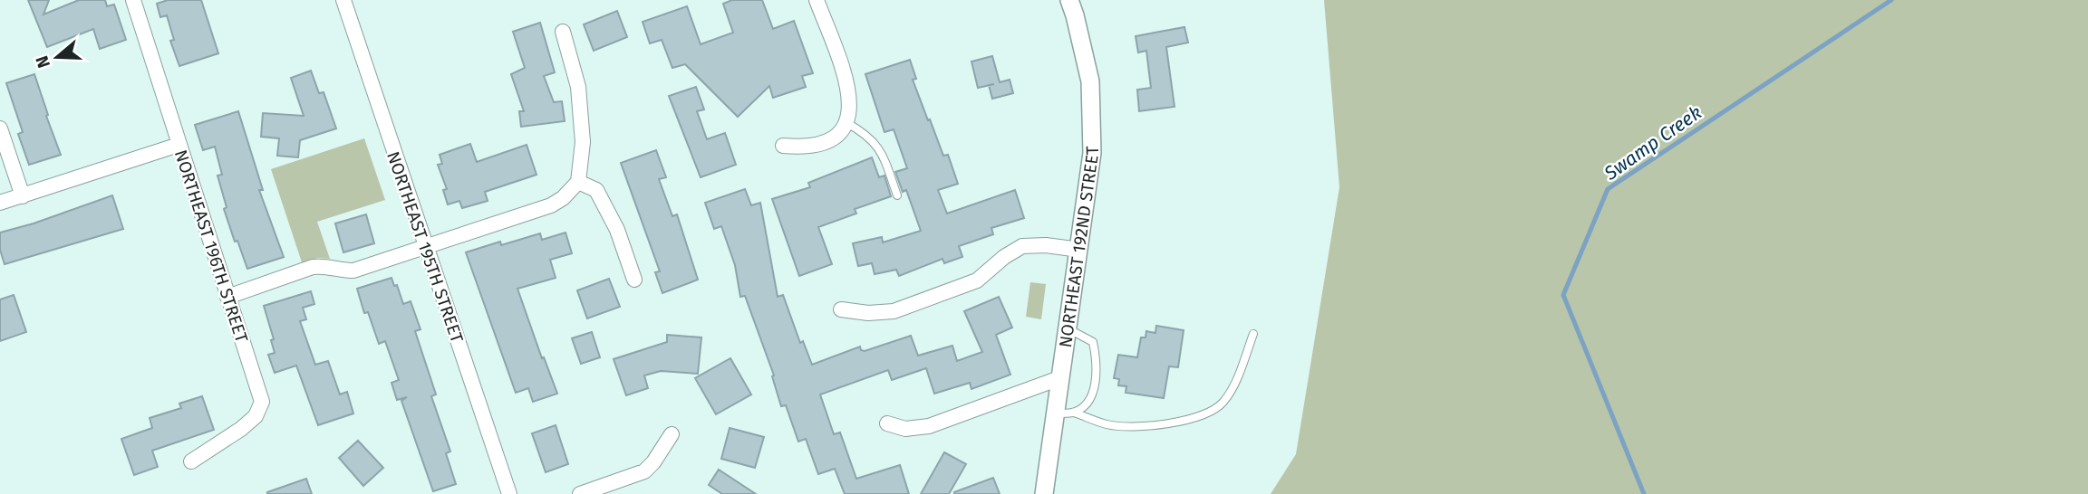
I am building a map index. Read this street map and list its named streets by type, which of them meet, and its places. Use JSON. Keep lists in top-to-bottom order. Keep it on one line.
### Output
{"streets":{"street":["NORTHEAST 196TH STREET","NORTHEAST 192ND STREET","NORTHEAST 195TH STREET"]},"water":["Swamp Creek"],"north":"left"}
